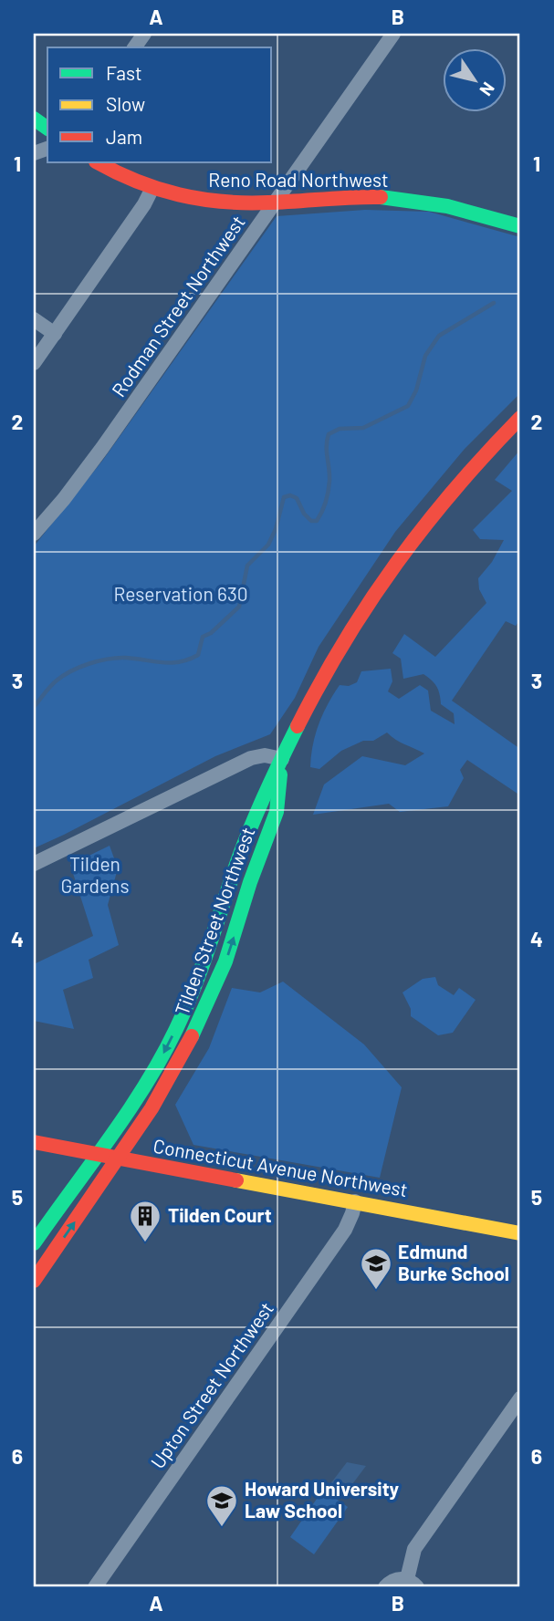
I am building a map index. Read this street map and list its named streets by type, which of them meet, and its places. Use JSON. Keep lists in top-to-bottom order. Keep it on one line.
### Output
{"streets":{"street":["Reno Road Northwest","Rodman Street Northwest","Tilden Street Northwest","Connecticut Avenue Northwest","Upton Street Northwest"]},"crossings":[["Reno Road Northwest","Rodman Street Northwest"],["Tilden Street Northwest","Connecticut Avenue Northwest"],["Connecticut Avenue Northwest","Upton Street Northwest"]],"parks":["Reservation 630","Tilden Gardens"],"places":{"building":["Tilden Court"],"school or university":["Edmund Burke School","Howard University Law School"]},"legend":["Fast","Slow","Jam"],"north":"bottom right","grid":{"columns":["A","B"],"rows":["1","2","3","4","5","6"]}}
